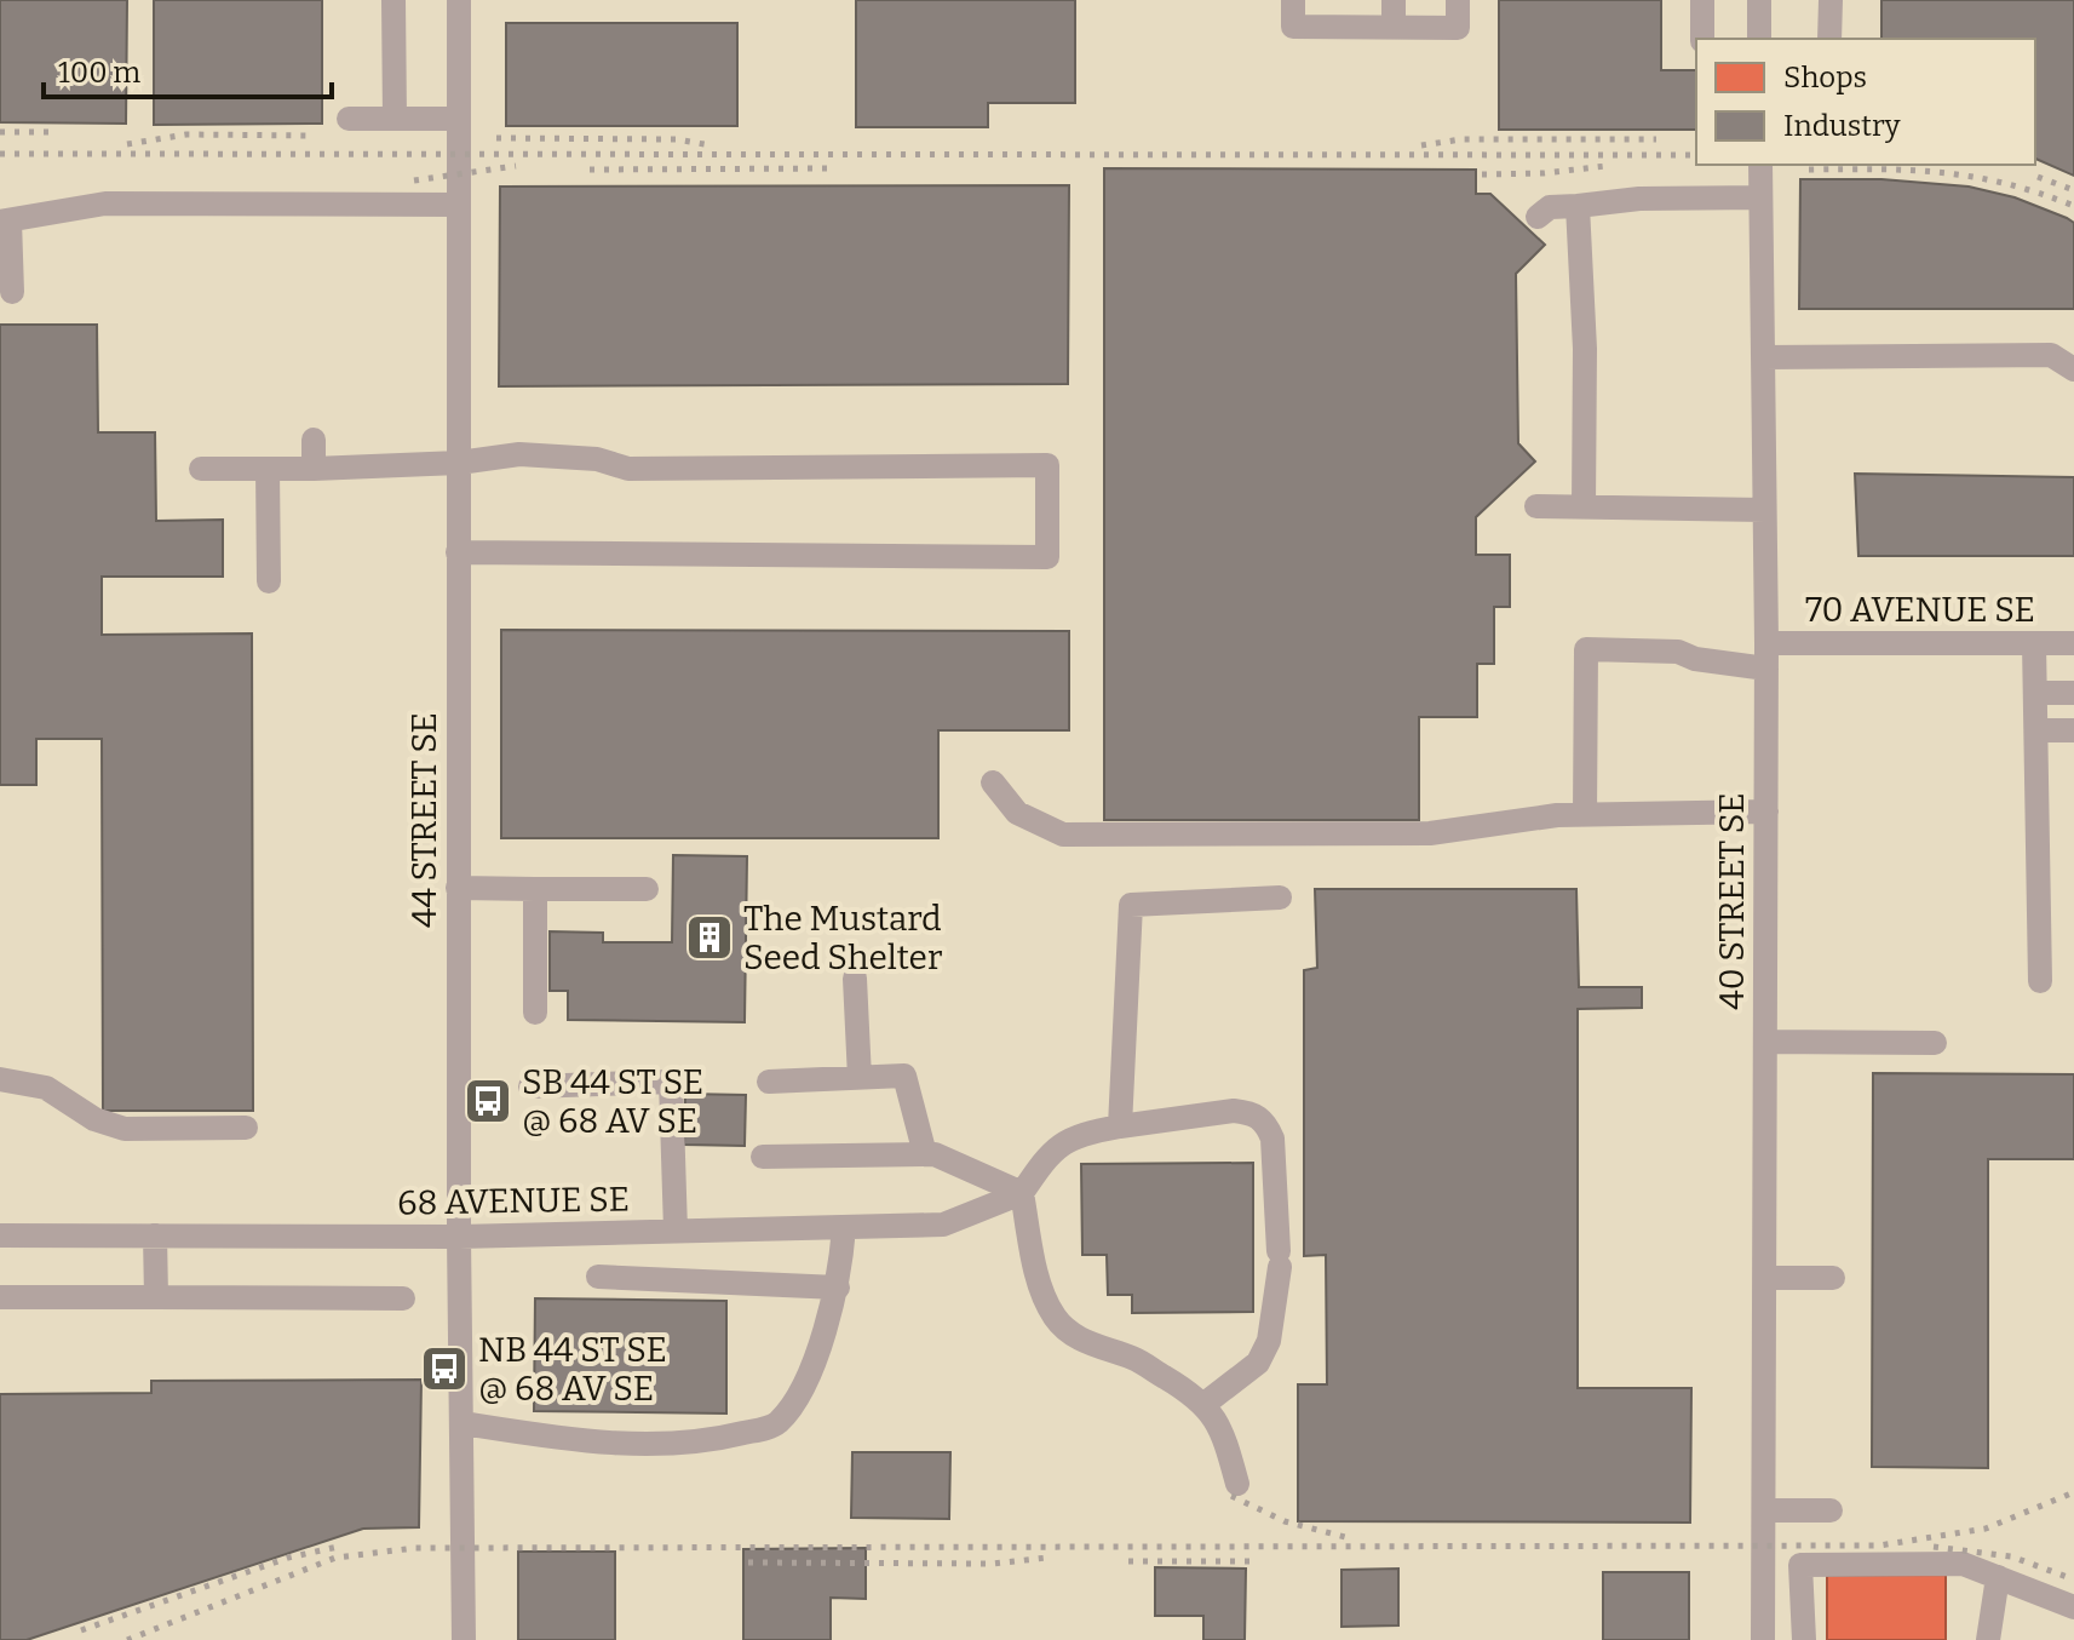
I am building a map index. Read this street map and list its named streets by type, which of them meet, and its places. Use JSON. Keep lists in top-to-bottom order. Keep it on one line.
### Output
{"streets":{"street":["70 AVENUE SE","44 STREET SE","40 STREET SE","68 AVENUE SE"]},"crossings":[["70 AVENUE SE","40 STREET SE"],["44 STREET SE","68 AVENUE SE"]],"places":{"building":["The Mustard Seed Shelter"],"bus stop":["SB 44 ST SE @ 68 AV SE","NB 44 ST SE @ 68 AV SE"]},"legend":["Shops","Industry"],"scale_bar":"100 m"}
